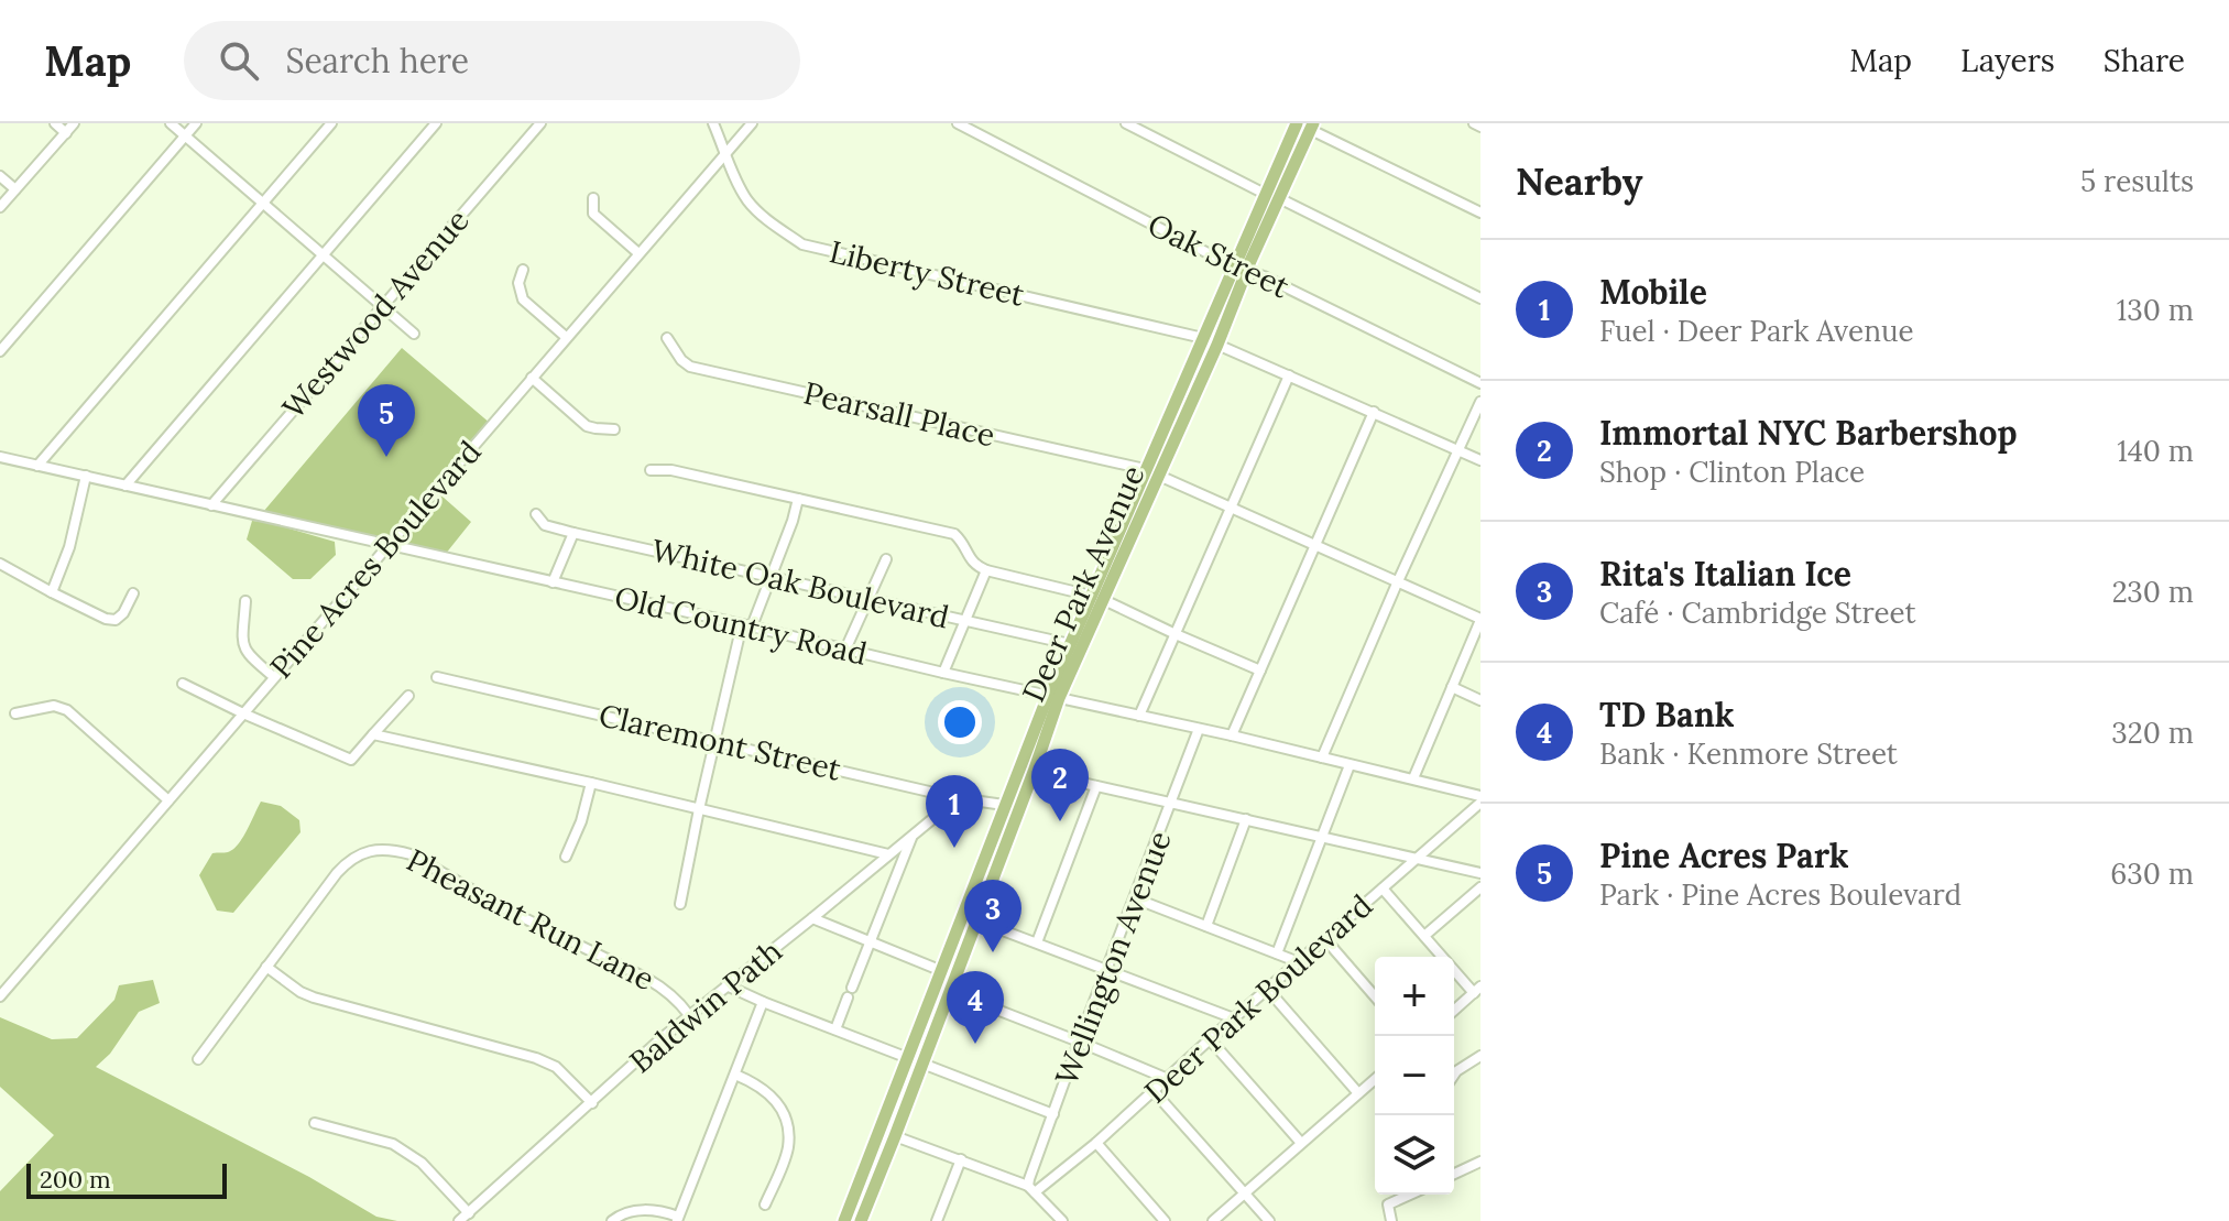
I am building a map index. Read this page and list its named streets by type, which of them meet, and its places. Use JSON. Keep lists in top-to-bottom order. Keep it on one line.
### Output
{"streets":{"main road":["Deer Park Avenue"],"street":["Oak Street","Liberty Street","Westwood Avenue","Pearsall Place","Pine Acres Boulevard","White Oak Boulevard","Old Country Road","Claremont Street","Pheasant Run Lane","Wellington Avenue","Deer Park Boulevard","Baldwin Path"]},"crossings":[["Oak Street","Deer Park Avenue"],["Liberty Street","Pine Acres Boulevard"],["Liberty Street","Deer Park Avenue"],["Westwood Avenue","Old Country Road"],["Pearsall Place","Deer Park Avenue"],["Pine Acres Boulevard","Old Country Road"],["White Oak Boulevard","Deer Park Avenue"],["Deer Park Avenue","Old Country Road"],["Deer Park Avenue","Claremont Street"],["Old Country Road","Wellington Avenue"],["Old Country Road","Deer Park Boulevard"],["Claremont Street","Baldwin Path"],["Pheasant Run Lane","Baldwin Path"],["Wellington Avenue","Deer Park Boulevard"]],"scale_bar":"200 m","page":{"header":"Map","search":"Search here","nav":["Map","Layers","Share"],"heading":["Nearby","5 results"],"list":[{"mark":"1","name":"Mobile","note":"Fuel · Deer Park Avenue","value":"130 m"},{"mark":"2","name":"Immortal NYC Barbershop","note":"Shop · Clinton Place","value":"140 m"},{"mark":"3","name":"Rita's Italian Ice","note":"Café · Cambridge Street","value":"230 m"},{"mark":"4","name":"TD Bank","note":"Bank · Kenmore Street","value":"320 m"},{"mark":"5","name":"Pine Acres Park","note":"Park · Pine Acres Boulevard","value":"630 m"}],"pins":["5","2","1","3","4"],"map_buttons":["+","−"],"scale":"200 m"}}
